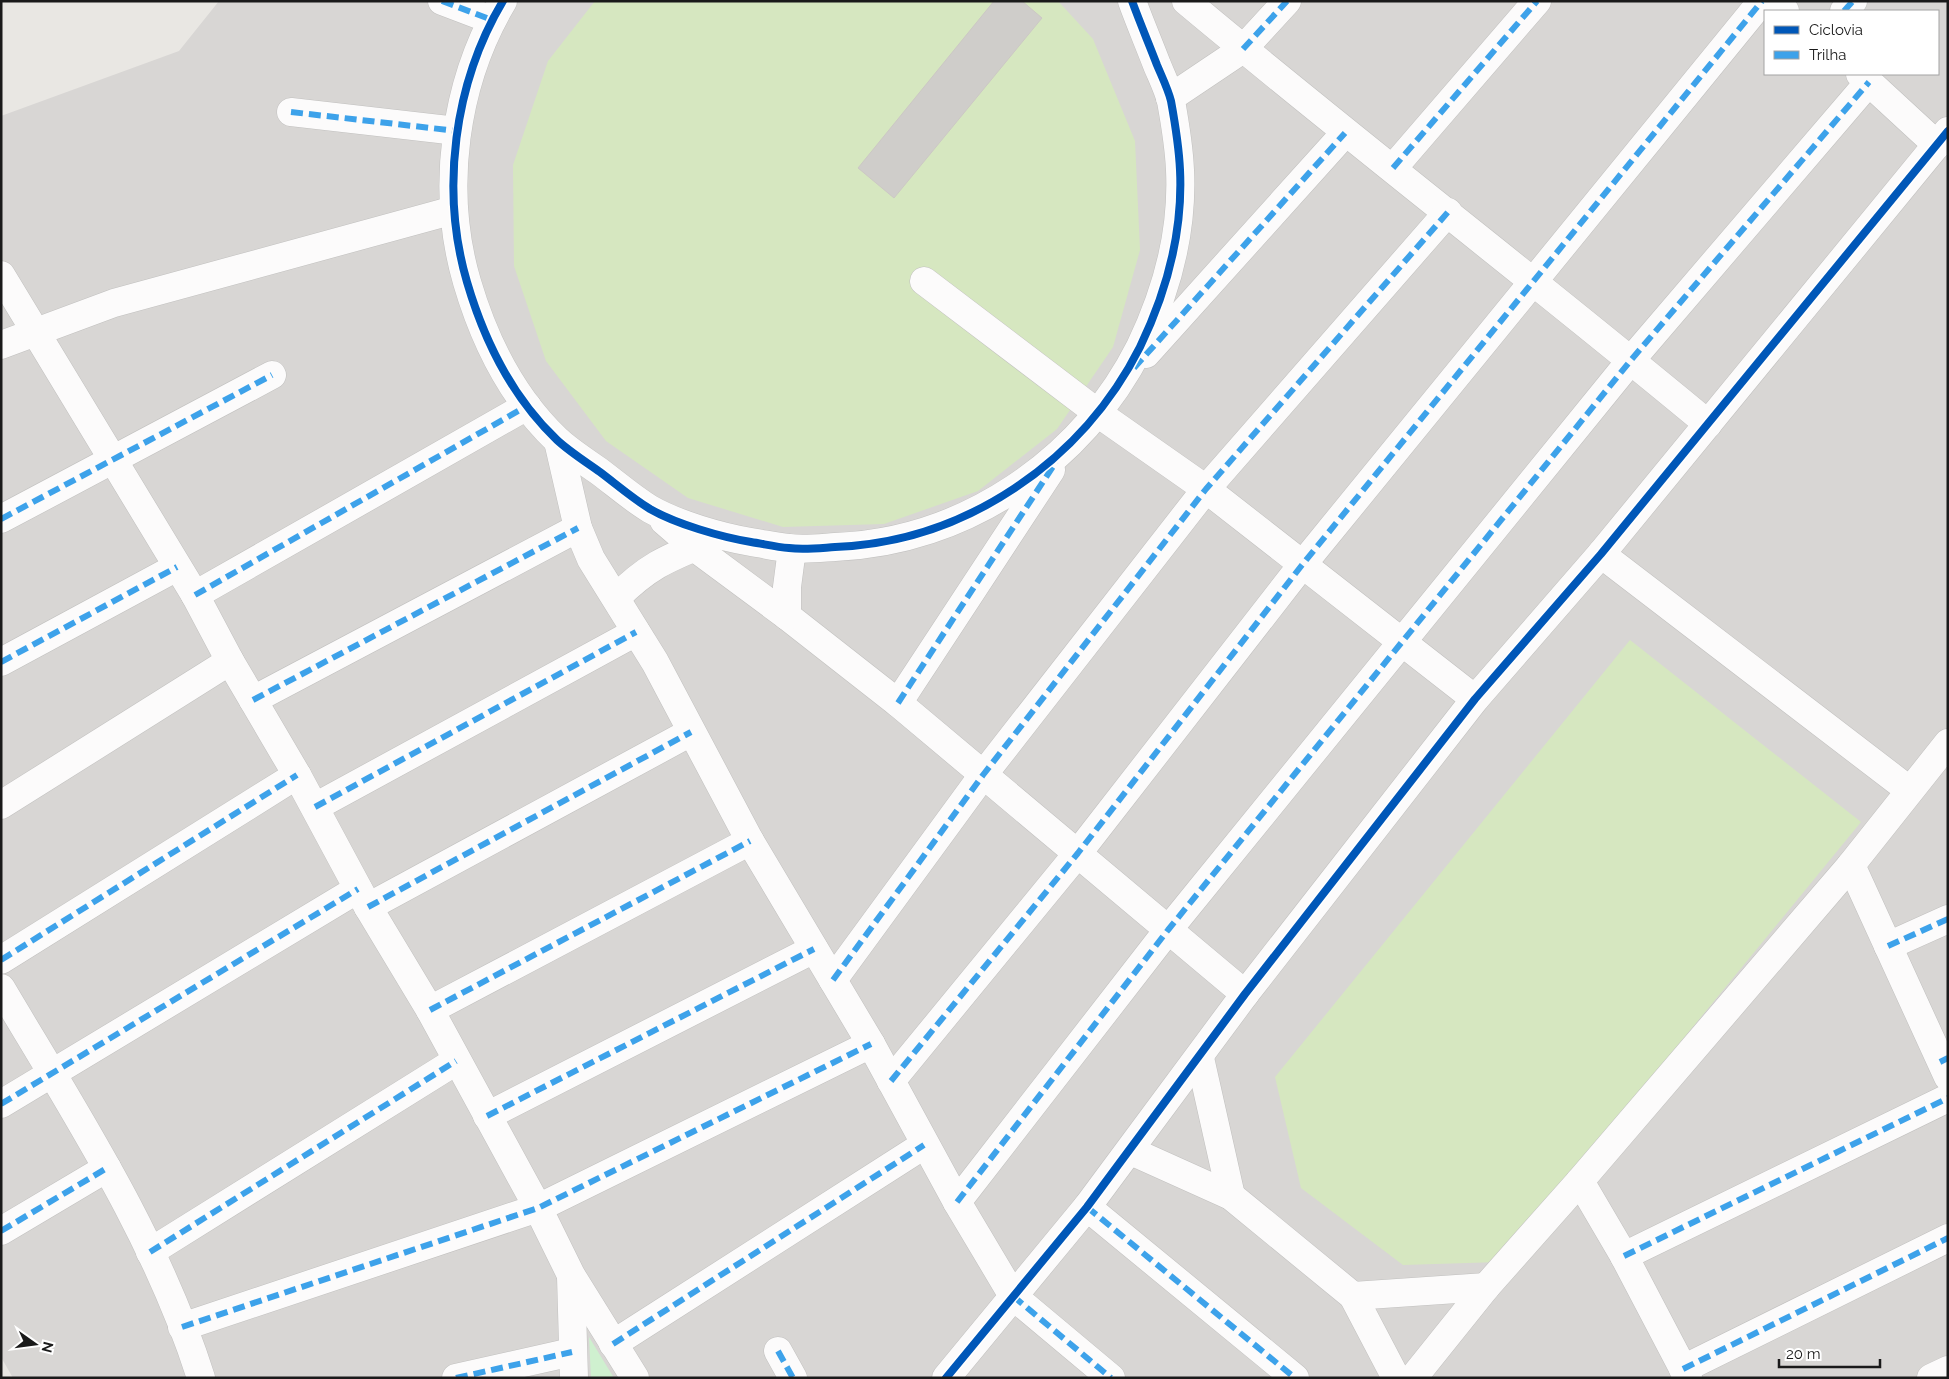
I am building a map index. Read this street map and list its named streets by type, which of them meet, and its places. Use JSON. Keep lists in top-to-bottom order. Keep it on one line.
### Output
{"legend":["Ciclovia","Trilha"],"scale_bar":"20 m","north":"right"}
